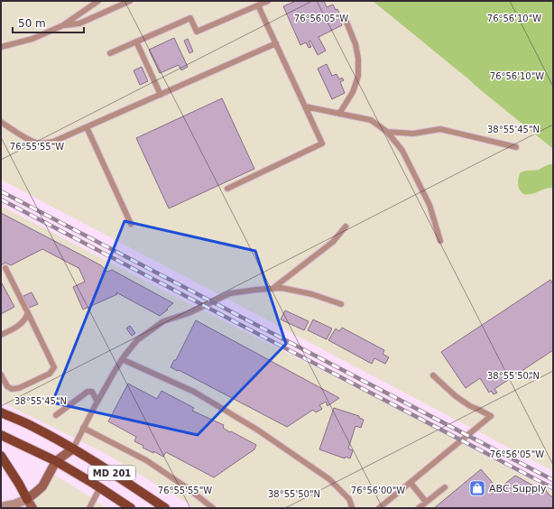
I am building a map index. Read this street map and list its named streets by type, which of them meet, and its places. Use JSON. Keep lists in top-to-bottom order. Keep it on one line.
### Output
{"streets":{"main road":["MD 201"]},"places":{"shop":["ABC Supply"]},"scale_bar":"50 m","coordinates":["76°56'05\"W","76°56'10\"W","38°55'45\"N","76°55'55\"W","38°55'50\"N","76°56'00\"W"]}
